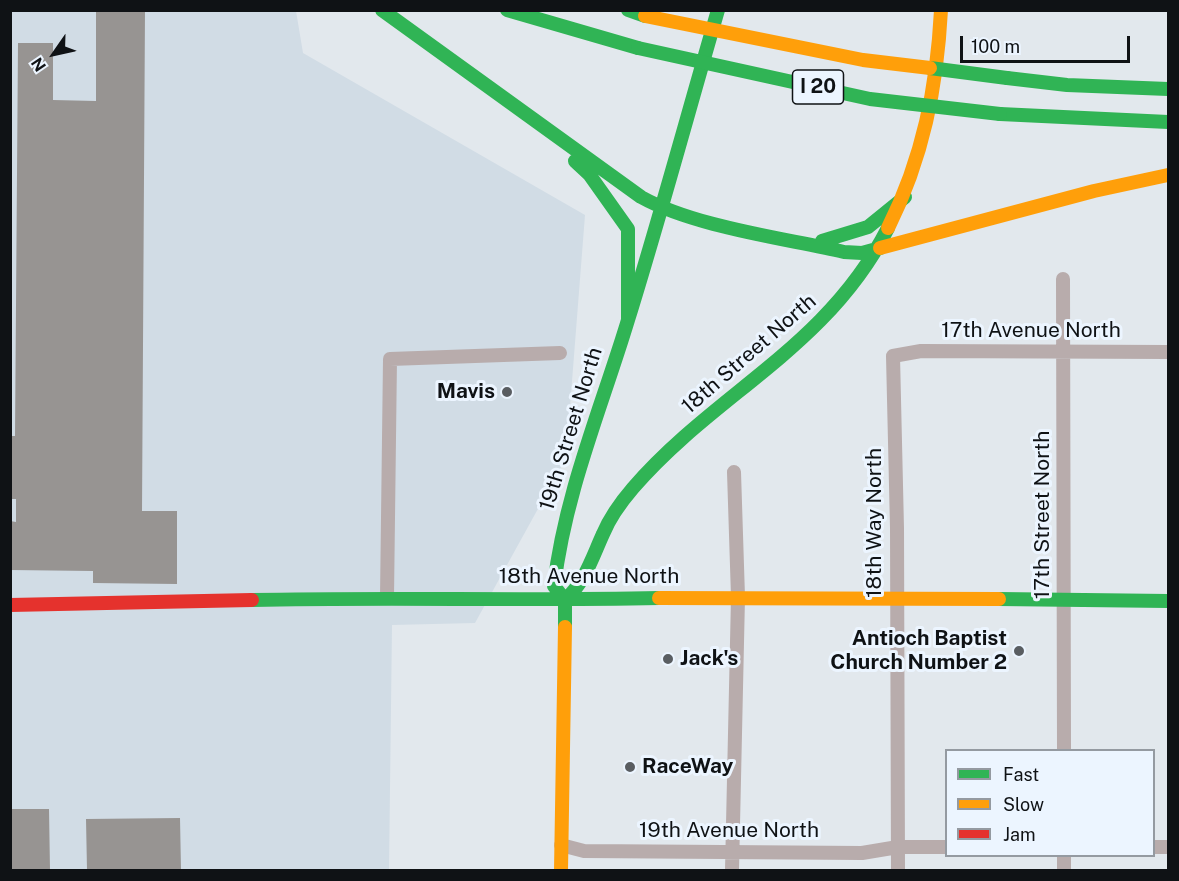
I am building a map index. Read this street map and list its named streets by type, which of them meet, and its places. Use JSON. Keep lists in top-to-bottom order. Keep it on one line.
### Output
{"streets":{"main road":["I 20","18th Street North","19th Street North","18th Avenue North"],"street":["17th Avenue North","17th Street North","18th Way North","19th Avenue North"]},"crossings":[["17th Avenue North","17th Street North"],["17th Avenue North","18th Way North"],["18th Street North","19th Street North"],["18th Street North","18th Avenue North"],["19th Street North","18th Avenue North"],["19th Street North","19th Avenue North"],["17th Street North","18th Avenue North"],["18th Way North","18th Avenue North"],["18th Way North","19th Avenue North"]],"places":["Mavis","Antioch Baptist Church Number 2","Jack's","RaceWay"],"legend":["Fast","Slow","Jam"],"scale_bar":"100 m","north":"bottom left"}
